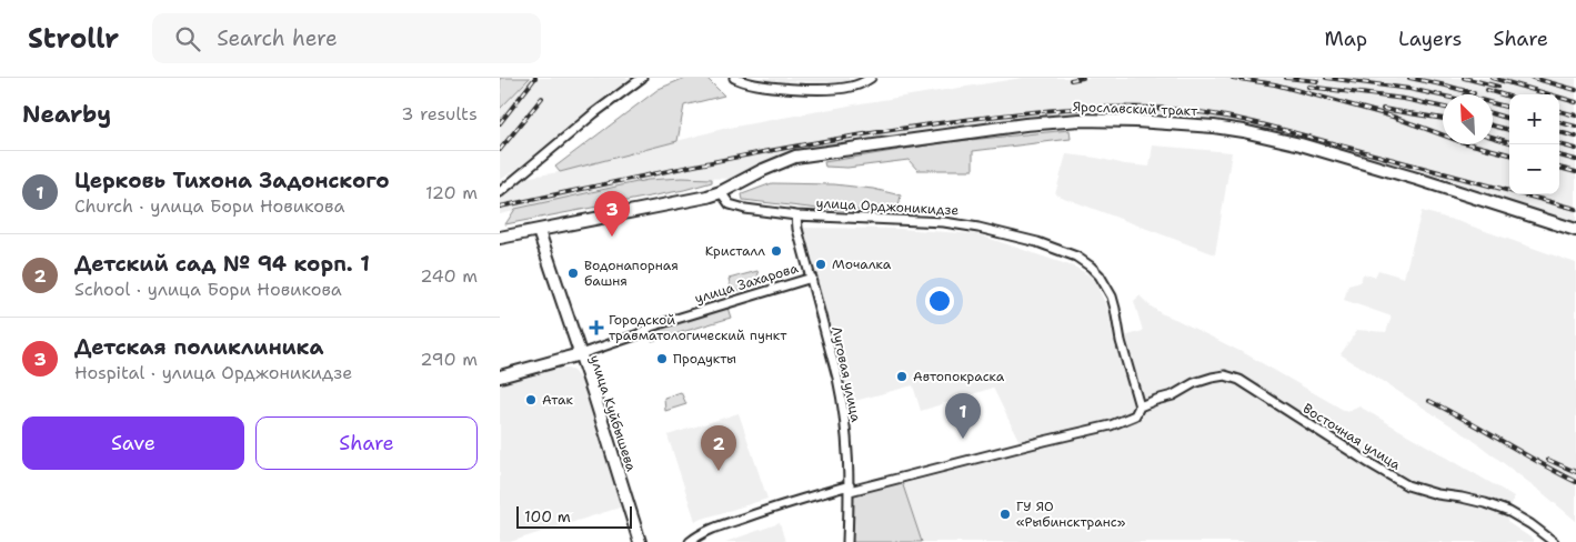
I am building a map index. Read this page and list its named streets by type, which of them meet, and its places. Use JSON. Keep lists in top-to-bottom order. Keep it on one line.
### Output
{"streets":{"street":["Ярославский тракт","улица Орджоникидзе","улица Захарова","Луговая улица","улица Куйбышева","Восточная улица"]},"crossings":[["Ярославский тракт","улица Орджоникидзе"],["Ярославский тракт","улица Куйбышева"],["улица Орджоникидзе","Луговая улица"],["улица Орджоникидзе","Восточная улица"],["улица Захарова","Луговая улица"],["улица Захарова","улица Куйбышева"]],"places":{"other":["Кристалл","Мочалка","Водонапорная башня","Продукты","Автопокраска","Атак","ГУ ЯО «Рыбинсктранс»"],"health":["Городской травматологический пункт"]},"scale_bar":"100 m","north":"top left","page":{"header":"Strollr","search":"Search here","nav":["Map","Layers","Share"],"heading":["Nearby","3 results"],"map_buttons":["+","−"],"list":[{"mark":"1","name":"Церковь Тихона Задонского","note":"Church · улица Бори Новикова","value":"120 m"},{"mark":"2","name":"Детский сад № 94 корп. 1","note":"School · улица Бори Новикова","value":"240 m"},{"mark":"3","name":"Детская поликлиника","note":"Hospital · улица Орджоникидзе","value":"290 m"}],"pins":["3","1","2"],"buttons":["Save","Share"],"scale":"100 m"}}
